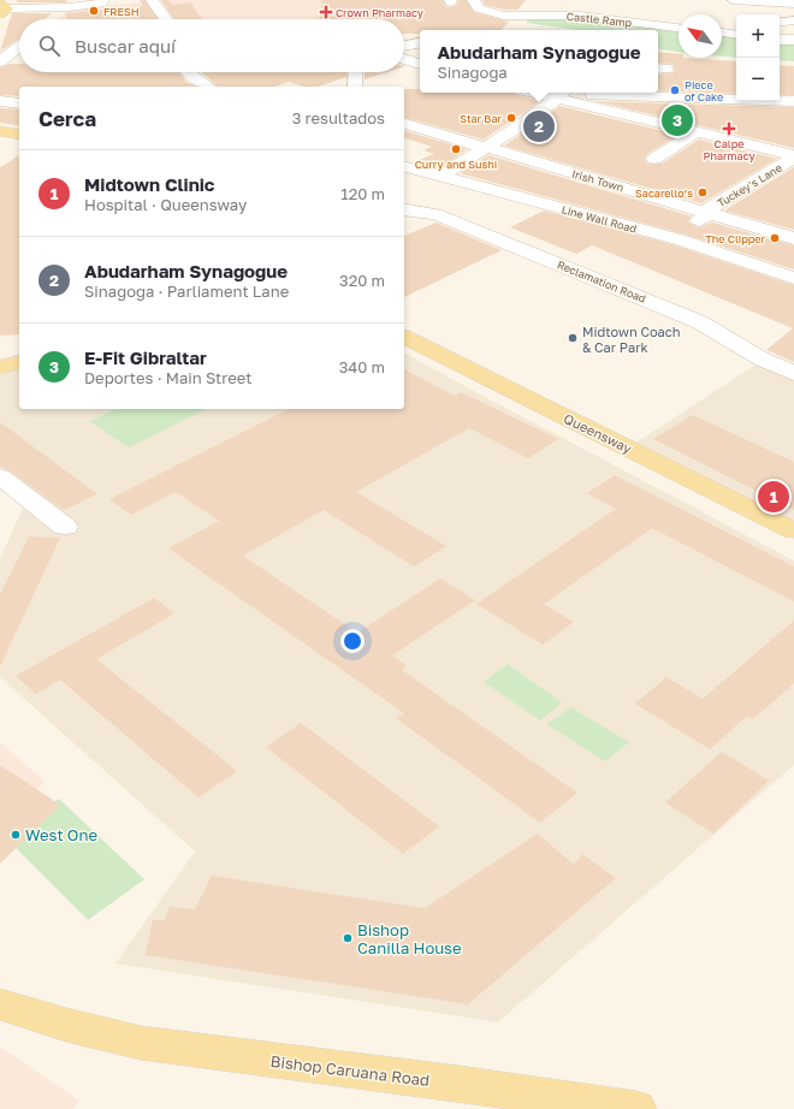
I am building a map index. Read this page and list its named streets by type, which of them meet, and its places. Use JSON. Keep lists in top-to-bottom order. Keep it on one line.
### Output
{"streets":{"main road":["Queensway","Bishop Caruana Road"],"street":["Castle Ramp","Irish Town","Tuckey's Lane","Line Wall Road","Reclamation Road"]},"crossings":[["Irish Town","Tuckey's Lane"]],"places":{"other":["FRESH","Piece of Cake","Star Bar","Curry and Sushi","Sacarello’s","The Clipper","Midtown Coach & Car Park","West One","Bishop Canilla House"],"health":["Crown Pharmacy","Calpe Pharmacy"]},"north":"top left","page":{"map_buttons":["+","−"],"search":"Buscar aquí","popup":["Abudarham Synagogue","Sinagoga"],"heading":["Cerca","3 resultados"],"pins":["3","2","1"],"list":[{"mark":"1","name":"Midtown Clinic","note":"Hospital · Queensway","value":"120 m"},{"mark":"2","name":"Abudarham Synagogue","note":"Sinagoga · Parliament Lane","value":"320 m"},{"mark":"3","name":"E-Fit Gibraltar","note":"Deportes · Main Street","value":"340 m"}]}}
